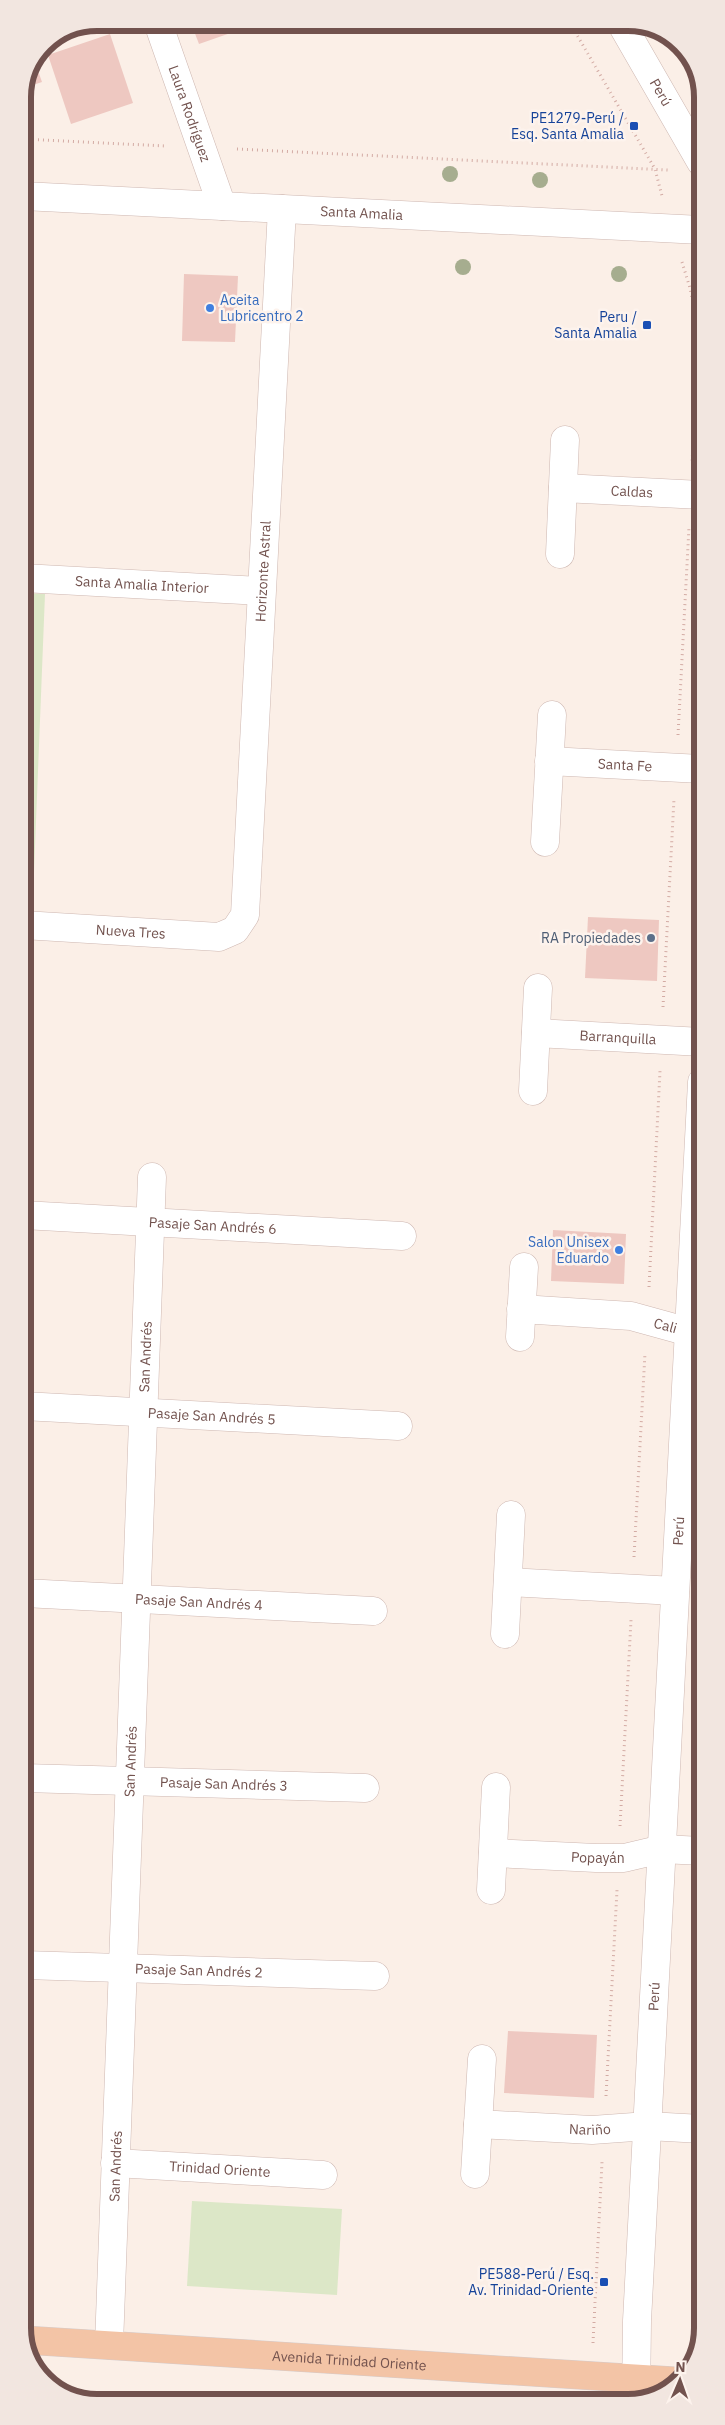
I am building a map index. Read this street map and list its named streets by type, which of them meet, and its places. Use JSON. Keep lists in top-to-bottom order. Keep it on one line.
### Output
{"streets":{"main road":["Avenida Trinidad Oriente"],"street":["Perú","Laura Rodríguez","Santa Amalia","Caldas","Horizonte Astral","Santa Amalia Interior","Santa Fe","Nueva Tres","Barranquilla","Pasaje San Andrés 6","Cali","San Andrés","Pasaje San Andrés 5","Pasaje San Andrés 4","Pasaje San Andrés 3","Popayán","Pasaje San Andrés 2","Nariño","Trinidad Oriente"]},"crossings":[["Perú","Popayán"],["Perú","Nariño"],["Perú","Avenida Trinidad Oriente"],["Laura Rodríguez","Santa Amalia"],["Santa Amalia","Horizonte Astral"],["Horizonte Astral","Santa Amalia Interior"],["Horizonte Astral","Nueva Tres"],["Pasaje San Andrés 6","San Andrés"],["San Andrés","Pasaje San Andrés 5"],["San Andrés","Pasaje San Andrés 4"],["San Andrés","Pasaje San Andrés 3"],["San Andrés","Pasaje San Andrés 2"],["San Andrés","Trinidad Oriente"],["San Andrés","Avenida Trinidad Oriente"]],"places":{"transit":["PE1279-Perú / Esq. Santa Amalia","Peru / Santa Amalia","PE588-Perú / Esq. Av. Trinidad-Oriente"],"other":["Aceita Lubricentro 2","RA Propiedades","Salon Unisex Eduardo"]},"north":"top"}
